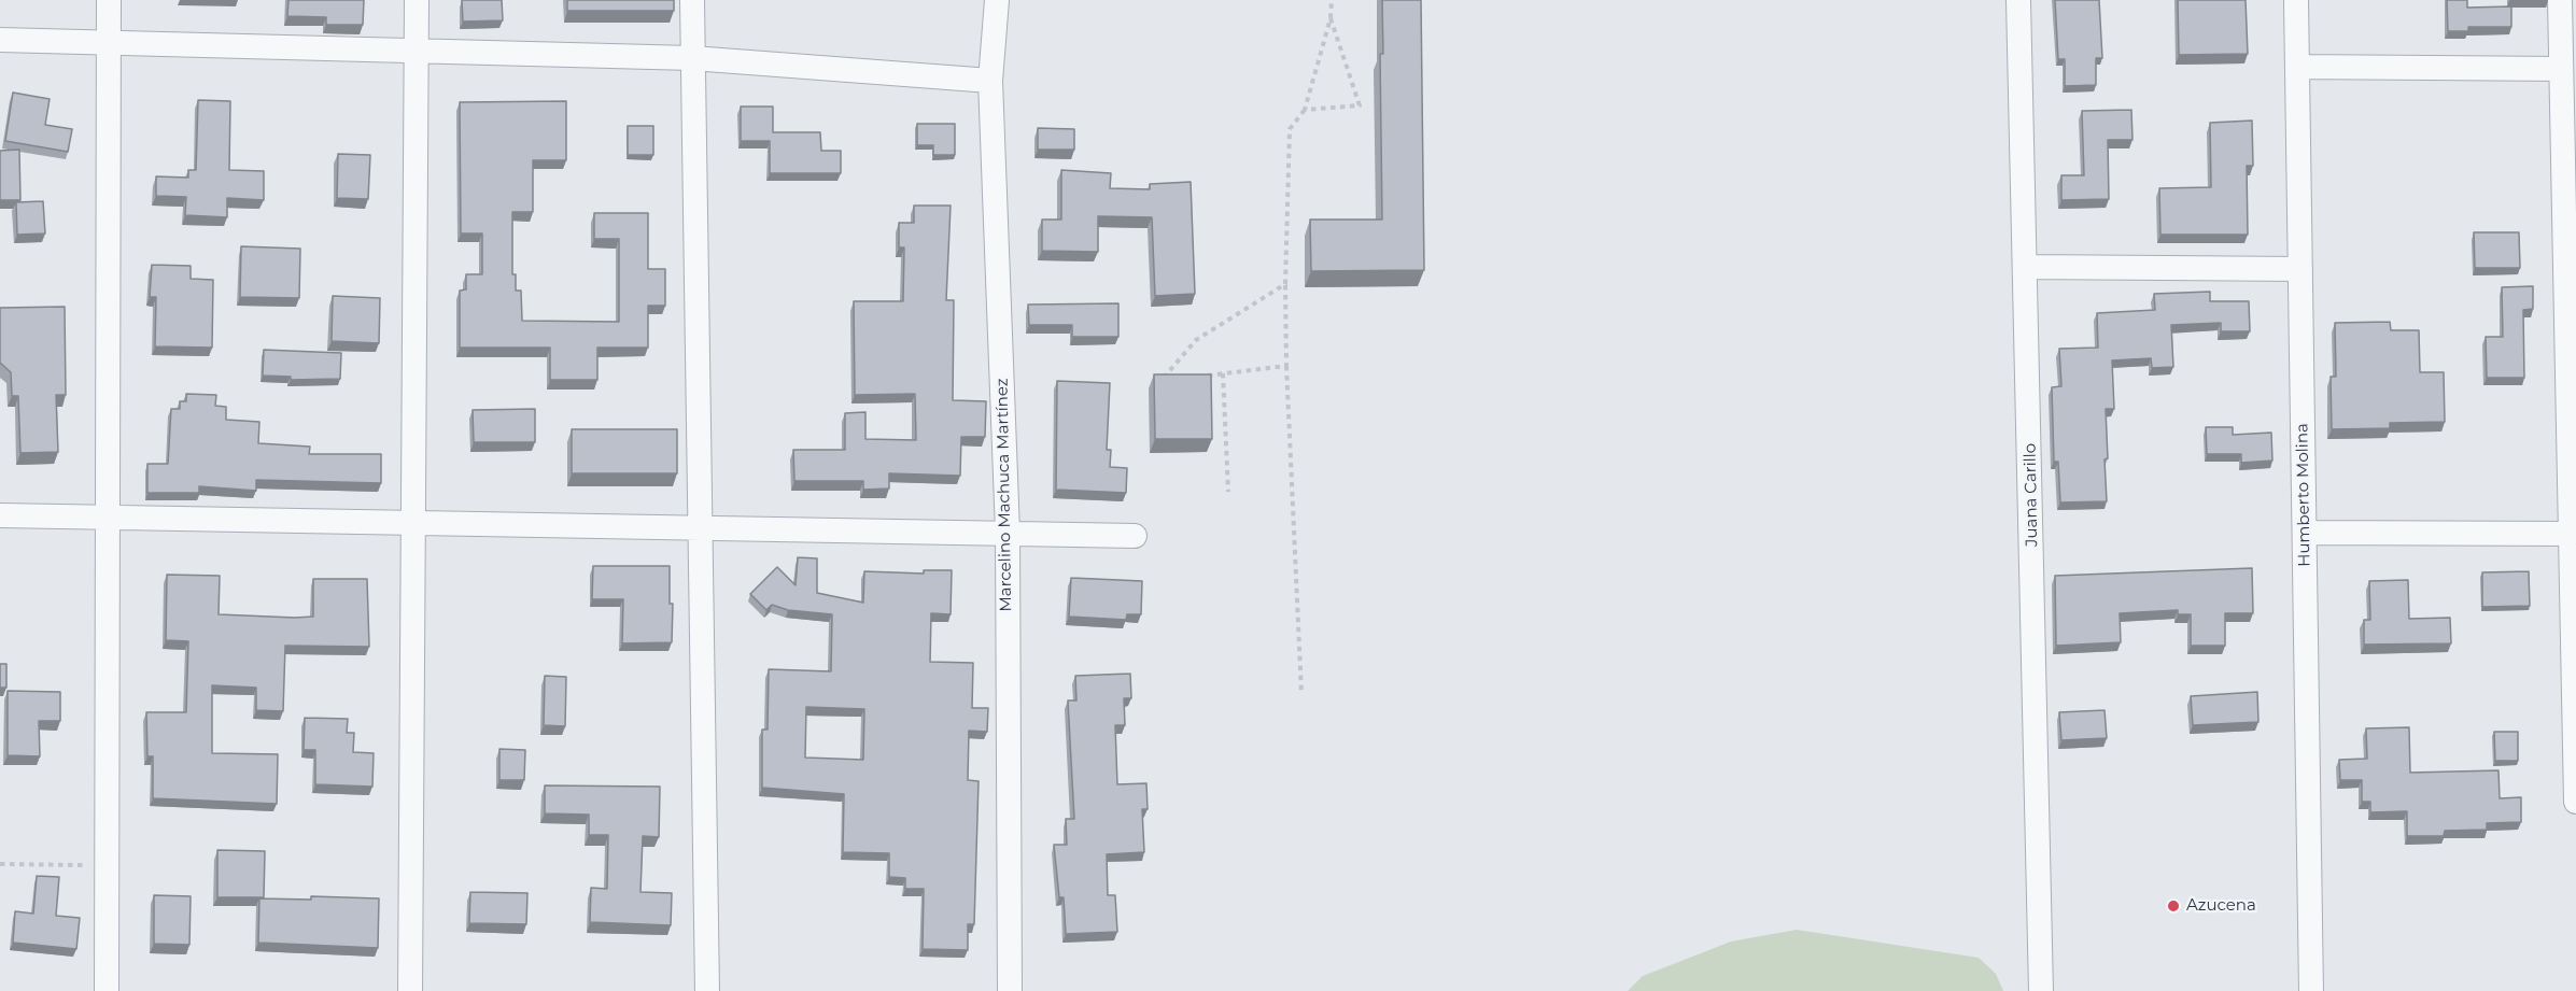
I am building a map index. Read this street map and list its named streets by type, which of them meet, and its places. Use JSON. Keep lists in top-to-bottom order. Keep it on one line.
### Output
{"streets":{"street":["Marcelino Machuca Martínez","Juana Carillo","Humberto Molina"]},"places":["Azucena"]}
